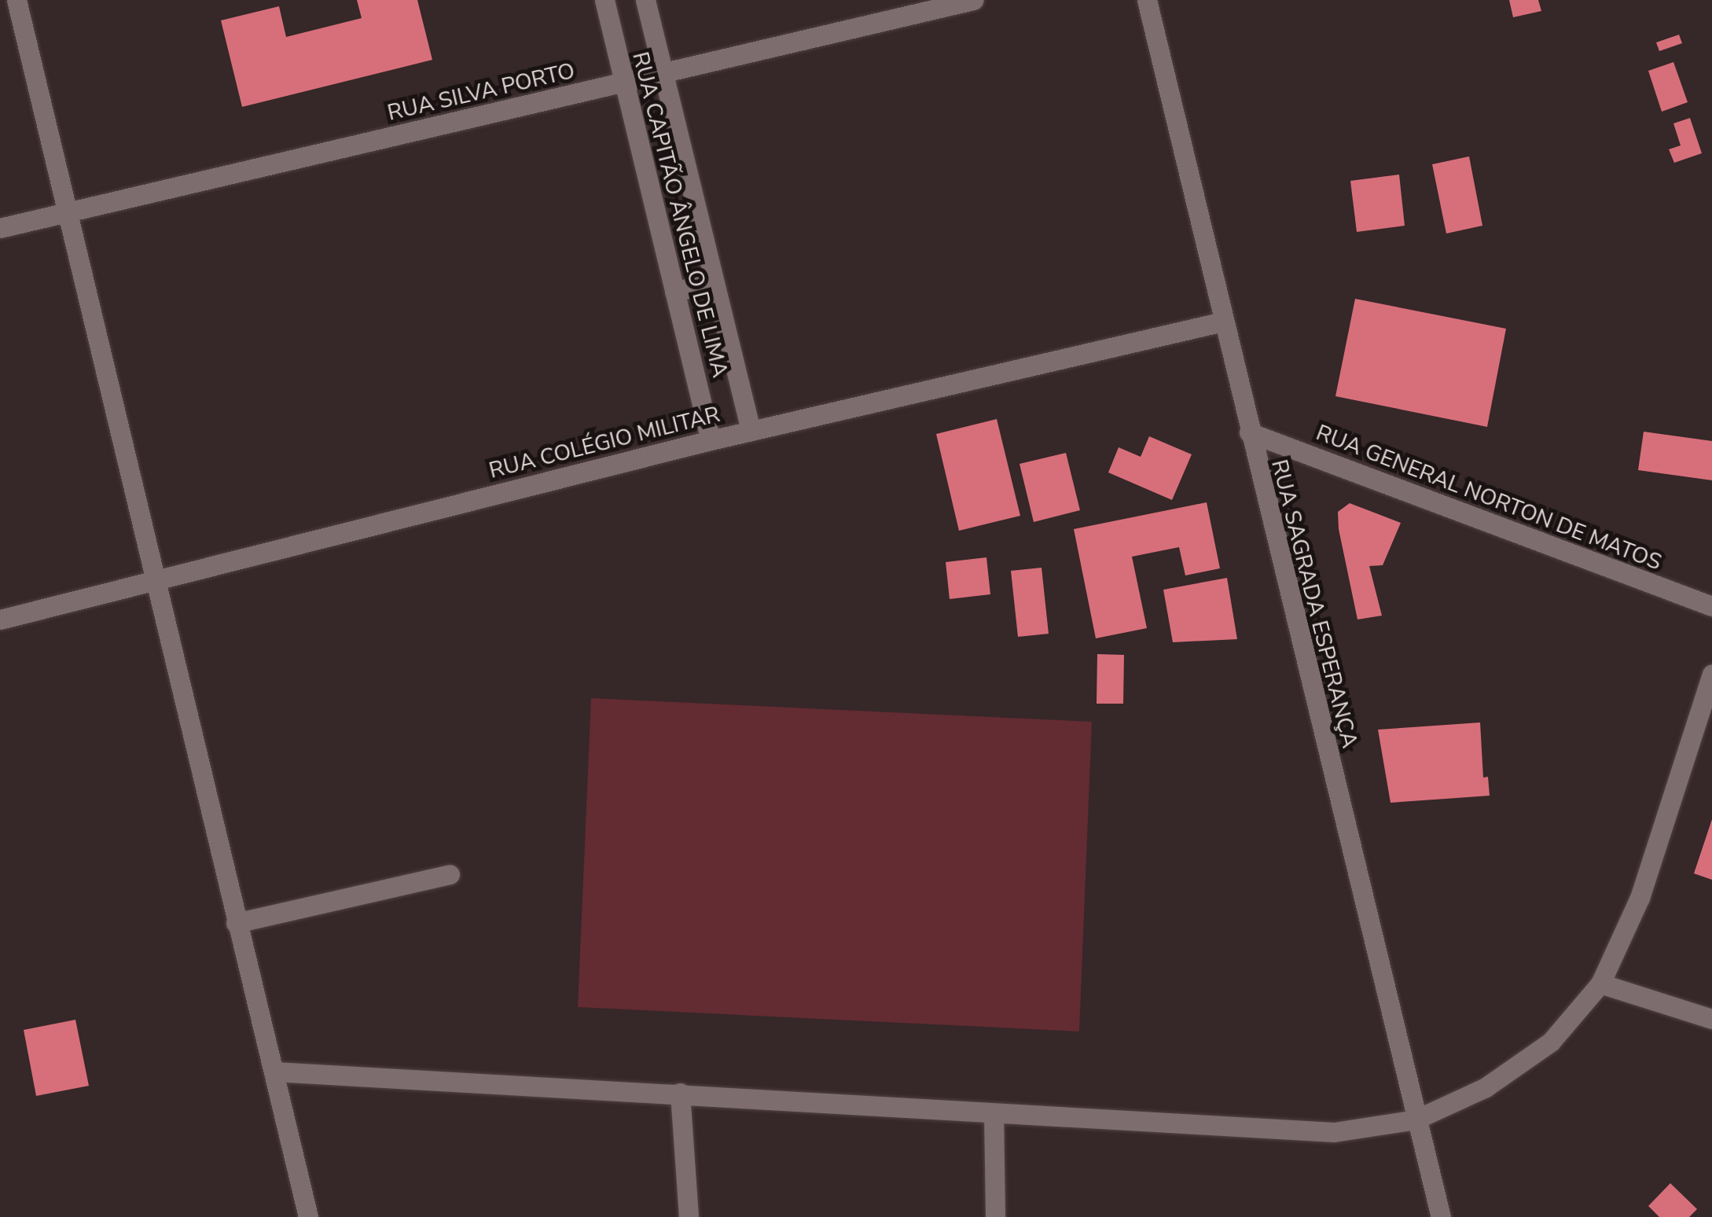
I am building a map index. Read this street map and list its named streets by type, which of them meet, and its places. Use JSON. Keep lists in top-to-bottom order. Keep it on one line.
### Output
{"streets":{"street":["RUA SILVA PORTO","RUA CAPITÃO ÂNGELO DE LIMA","RUA COLÉGIO MILITAR","RUA GENERAL NORTON DE MATOS","RUA SAGRADA ESPERANÇA"]},"crossings":[["RUA SILVA PORTO","RUA CAPITÃO ÂNGELO DE LIMA"],["RUA CAPITÃO ÂNGELO DE LIMA","RUA COLÉGIO MILITAR"],["RUA COLÉGIO MILITAR","RUA SAGRADA ESPERANÇA"],["RUA GENERAL NORTON DE MATOS","RUA SAGRADA ESPERANÇA"]]}
